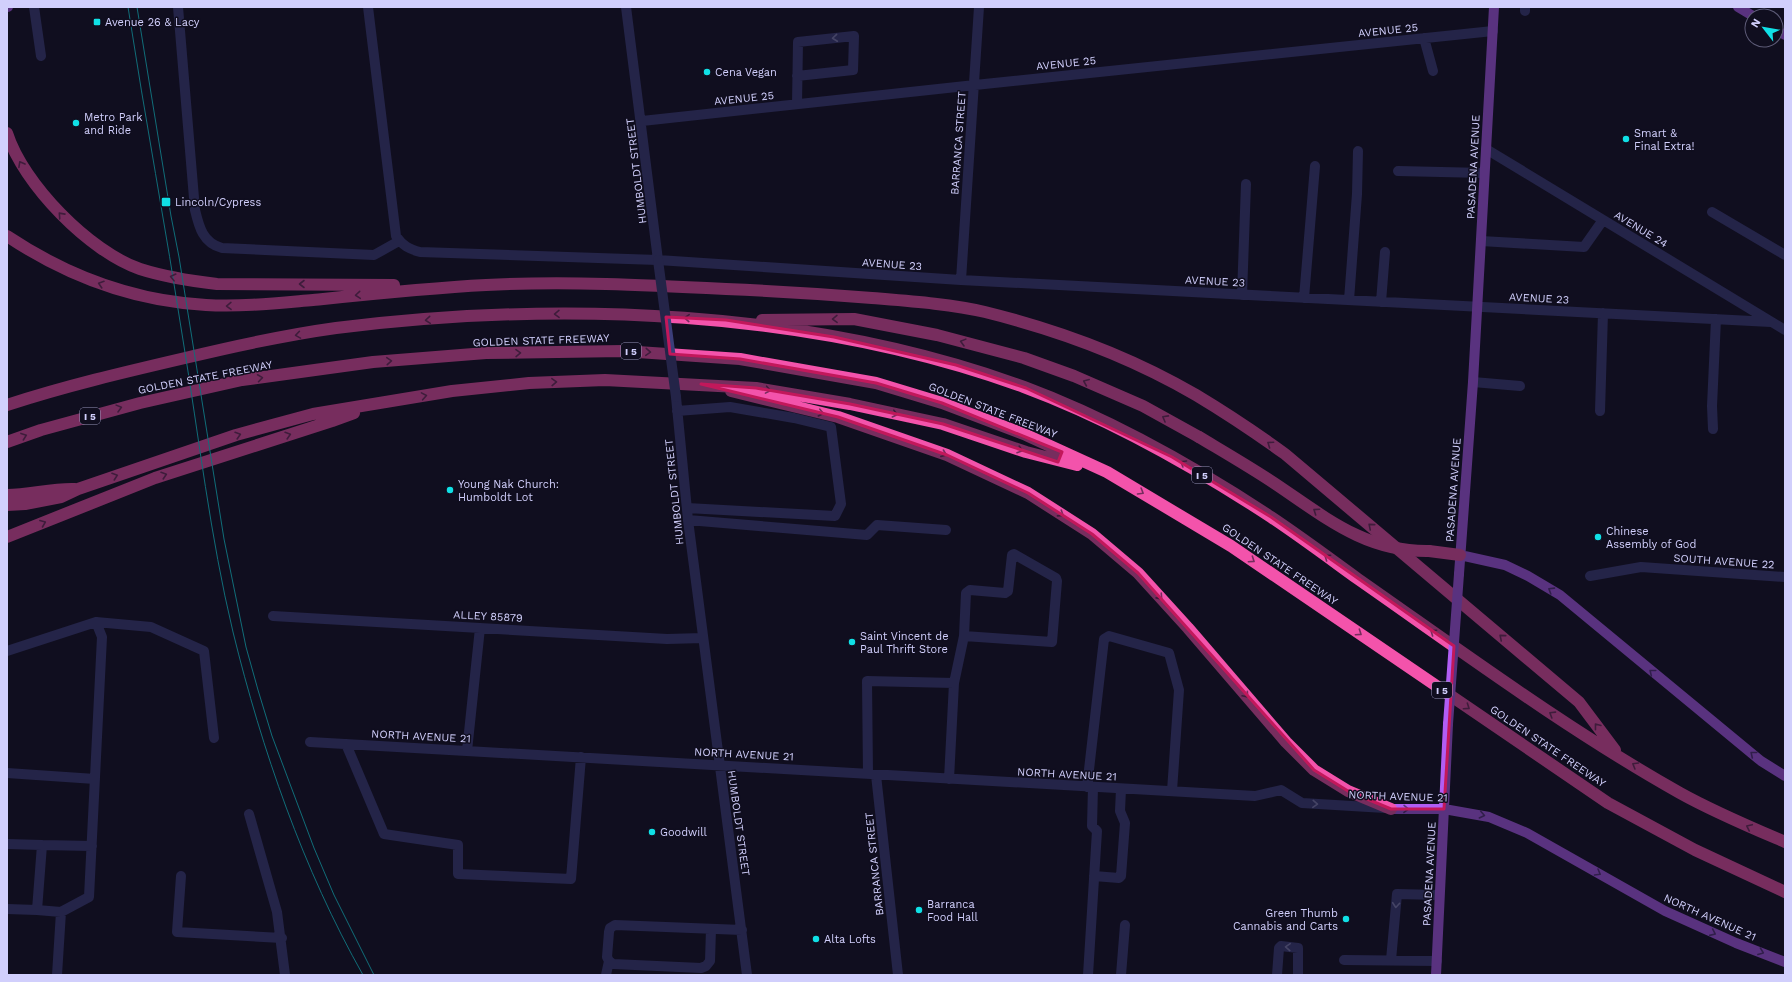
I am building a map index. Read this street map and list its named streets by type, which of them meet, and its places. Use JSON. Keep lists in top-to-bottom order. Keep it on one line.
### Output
{"streets":{"highway":["GOLDEN STATE FREEWAY","I 5"],"main road":["PASADENA AVENUE","NORTH AVENUE 21"],"street":["AVENUE 25","BARRANCA STREET","HUMBOLDT STREET","AVENUE 24","AVENUE 23","SOUTH AVENUE 22","ALLEY 85879"]},"crossings":[["AVENUE 25","BARRANCA STREET"],["AVENUE 25","PASADENA AVENUE"],["AVENUE 25","HUMBOLDT STREET"],["BARRANCA STREET","AVENUE 23"],["BARRANCA STREET","NORTH AVENUE 21"],["PASADENA AVENUE","AVENUE 24"],["PASADENA AVENUE","AVENUE 23"],["PASADENA AVENUE","NORTH AVENUE 21"],["HUMBOLDT STREET","AVENUE 23"],["HUMBOLDT STREET","ALLEY 85879"],["HUMBOLDT STREET","NORTH AVENUE 21"],["AVENUE 24","AVENUE 23"]],"one_way":["NORTH AVENUE 21"],"places":{"transit":["Avenue 26 & Lacy","Lincoln/Cypress"],"other":["Cena Vegan","Metro Park and Ride","Smart & Final Extra!","Young Nak Church: Humboldt Lot","Chinese Assembly of God","Saint Vincent de Paul Thrift Store","Goodwill","Barranca Food Hall","Green Thumb Cannabis and Carts","Alta Lofts"]},"north":"top left"}
